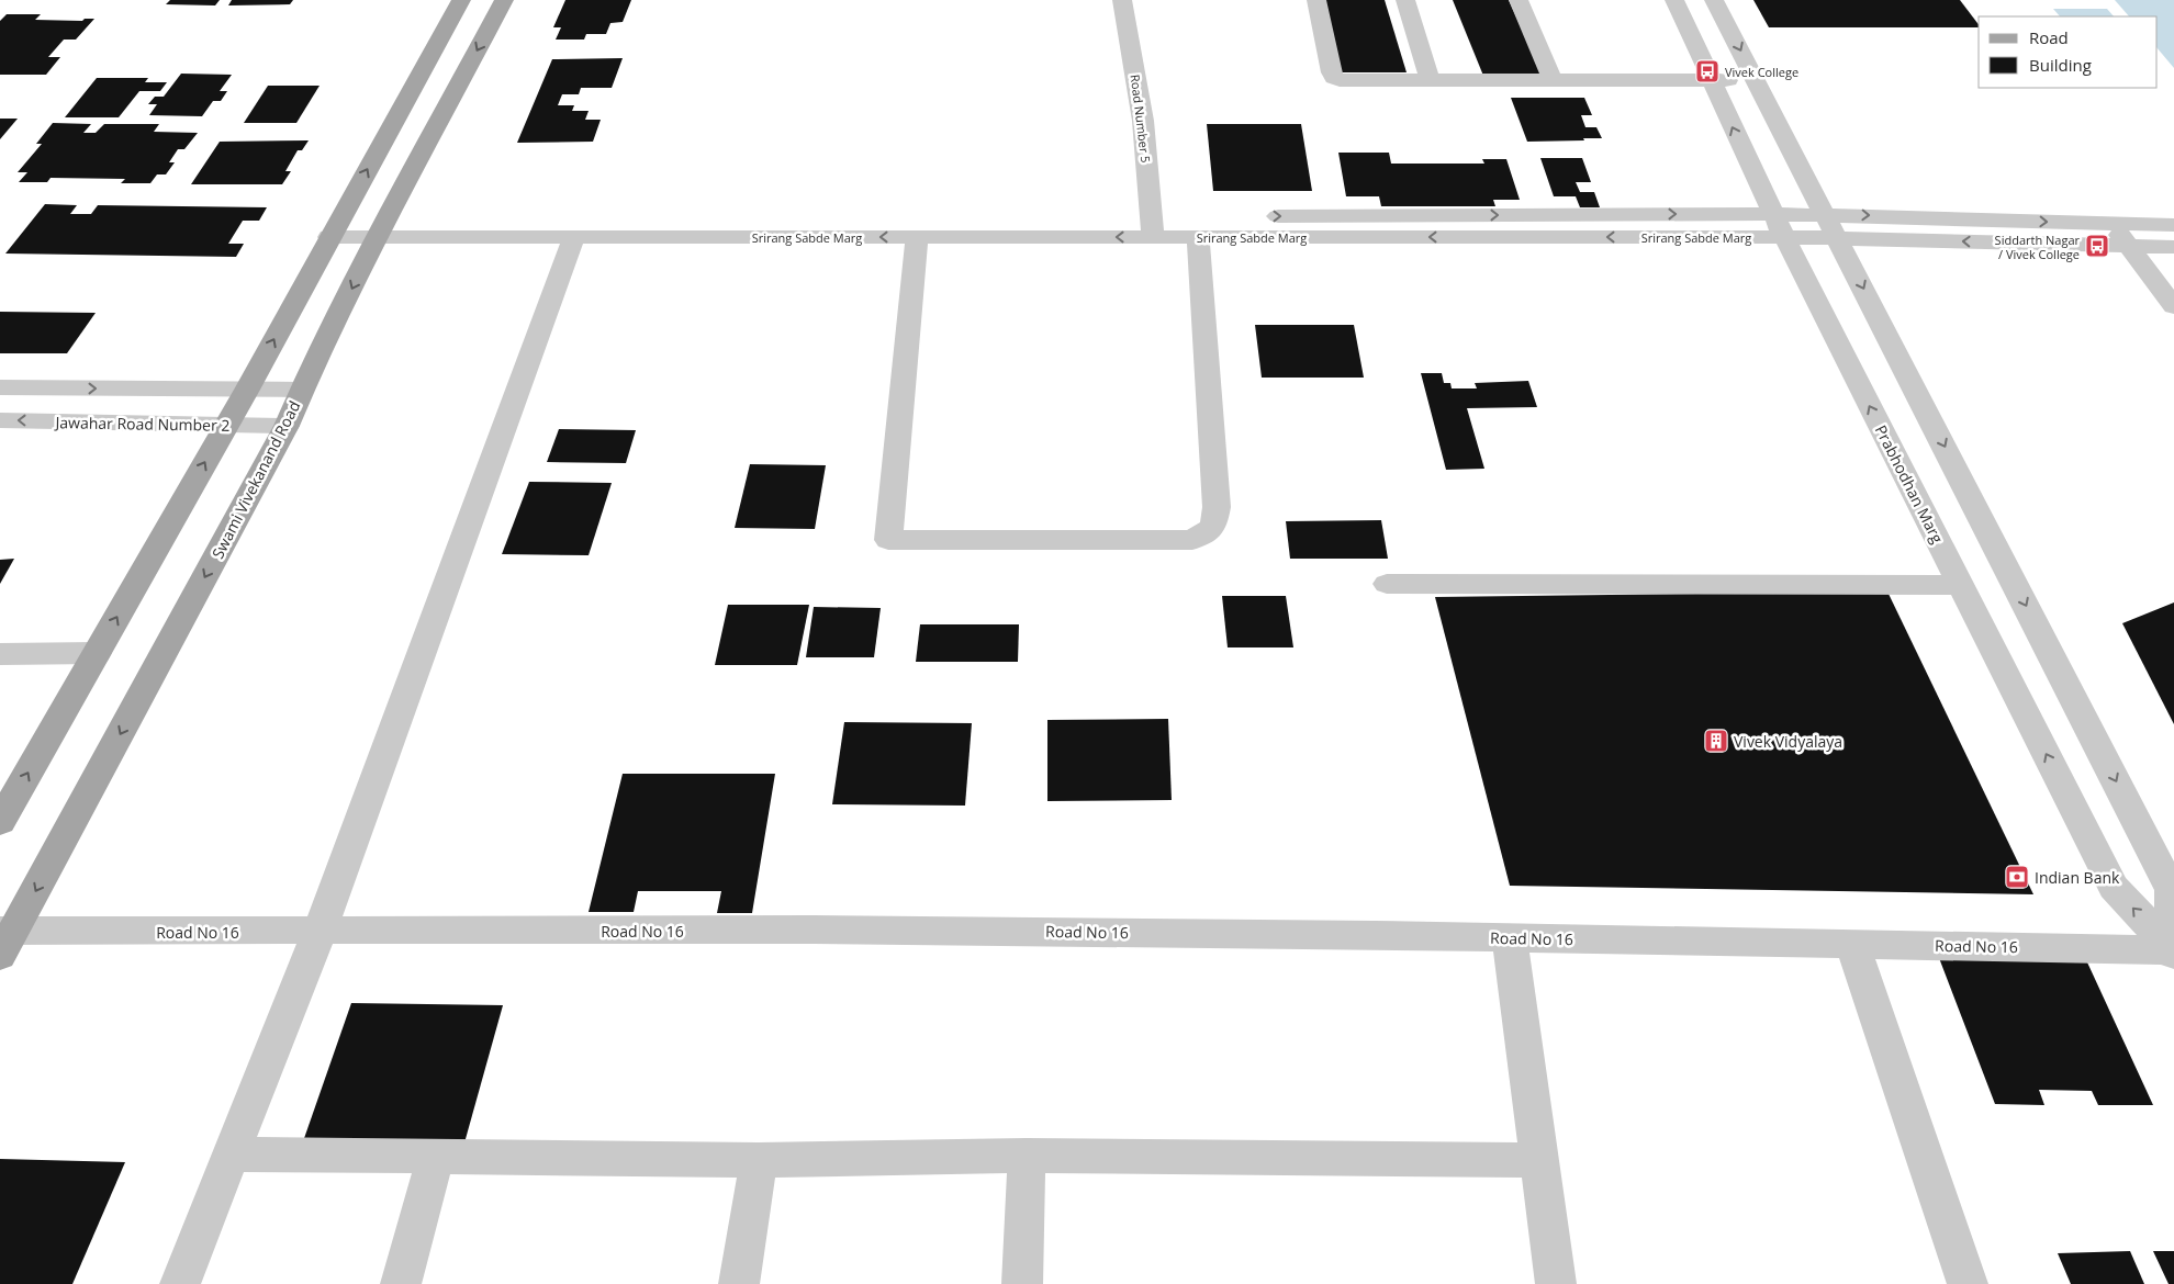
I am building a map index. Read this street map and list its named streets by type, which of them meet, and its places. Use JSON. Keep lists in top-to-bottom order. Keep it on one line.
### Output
{"streets":{"main road":["Swami Vivekanand Road"],"street":["Road Number 5","Srirang Sabde Marg","Jawahar Road Number 2","Prabhodhan Marg","Road No 16"]},"crossings":[["Road Number 5","Srirang Sabde Marg"],["Srirang Sabde Marg","Swami Vivekanand Road"],["Srirang Sabde Marg","Prabhodhan Marg"],["Jawahar Road Number 2","Swami Vivekanand Road"],["Swami Vivekanand Road","Road No 16"],["Prabhodhan Marg","Road No 16"]],"places":{"bus stop":["Vivek College","Siddarth Nagar / Vivek College"],"building":["Vivek Vidyalaya"],"bank":["Indian Bank"]},"legend":["Road","Building"]}
